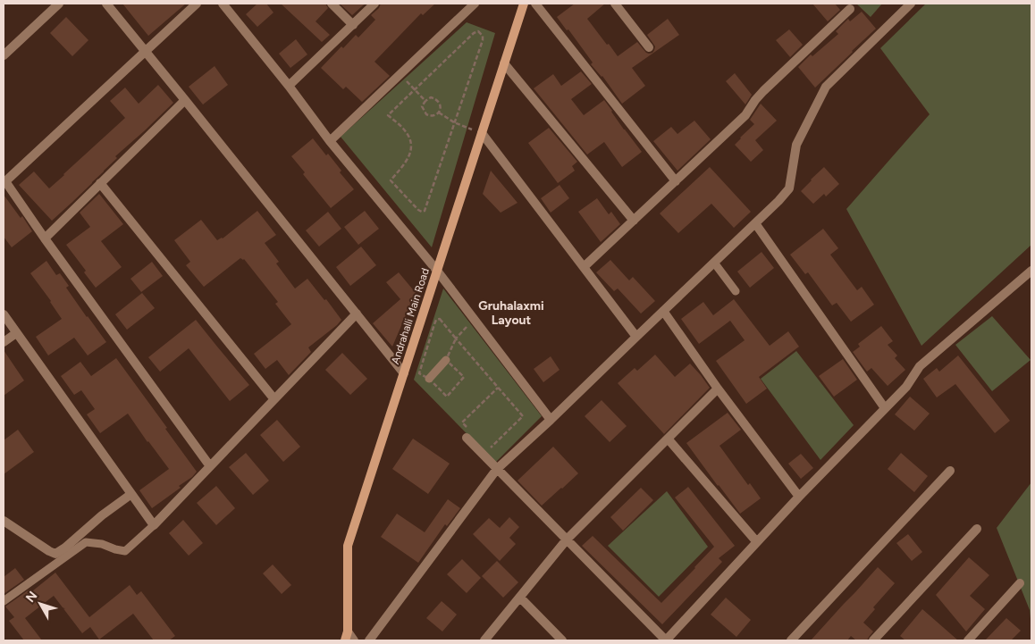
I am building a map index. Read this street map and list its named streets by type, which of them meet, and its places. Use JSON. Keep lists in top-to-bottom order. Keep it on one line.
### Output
{"streets":{"main road":["Andrahalli Main Road"]},"districts":["Gruhalaxmi Layout"],"north":"top left"}
